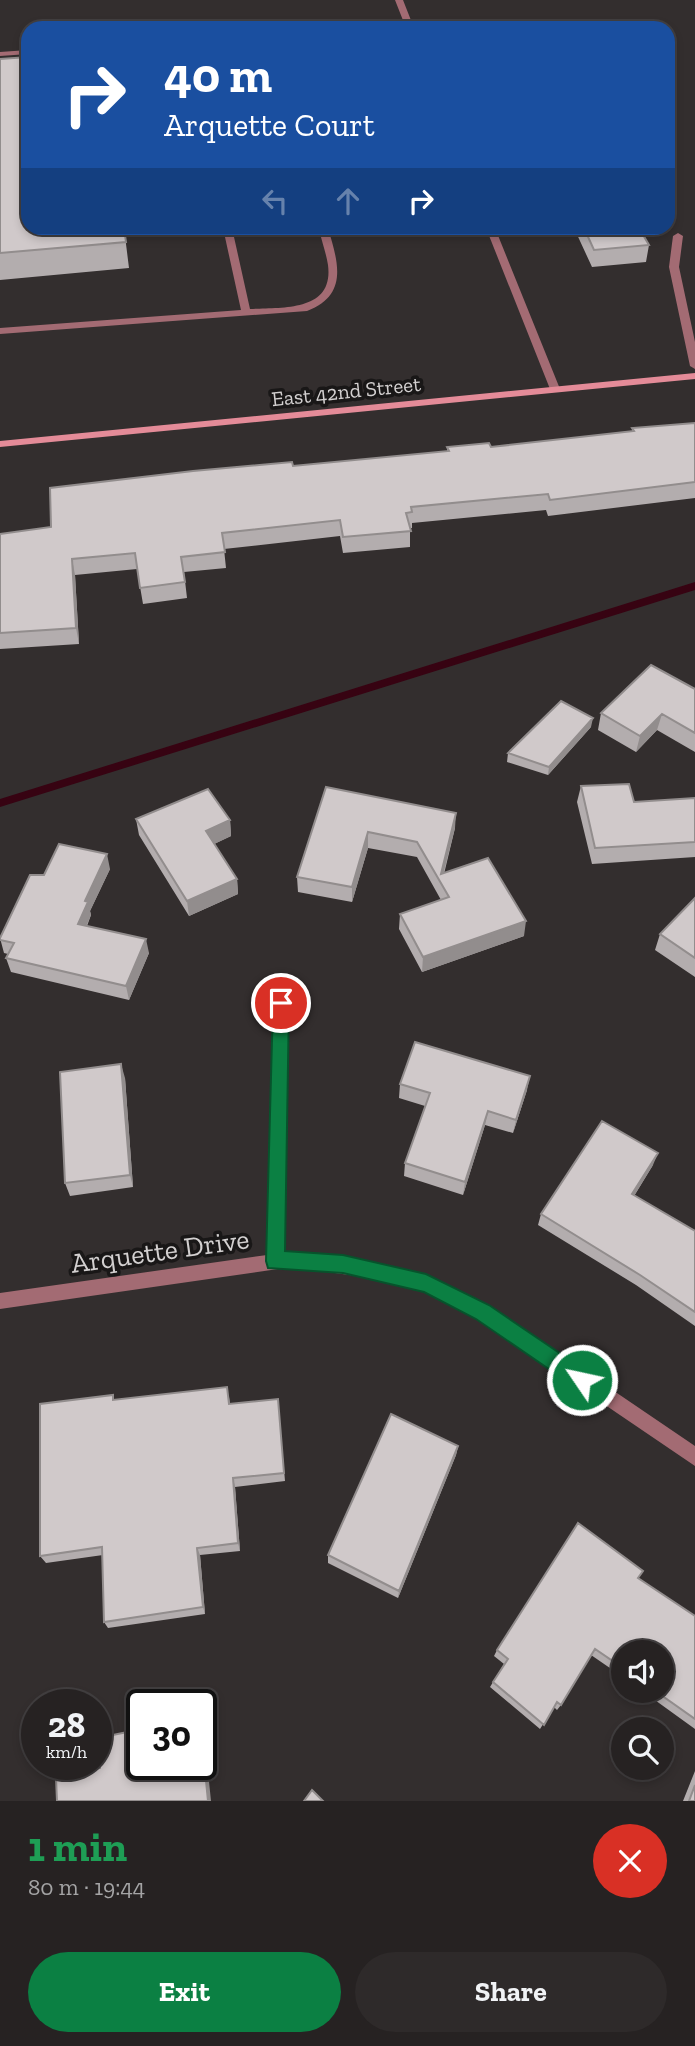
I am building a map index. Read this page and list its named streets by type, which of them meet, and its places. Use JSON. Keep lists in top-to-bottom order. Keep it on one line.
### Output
{"streets":{"street":["East 42nd Street","Arquette Drive"]},"page":{"turn":["40 m","Arquette Court"],"speed":"28 km/h","limit":"30","heading":["1 min","80 m · 19:44"],"buttons":["Exit","Share"]}}
